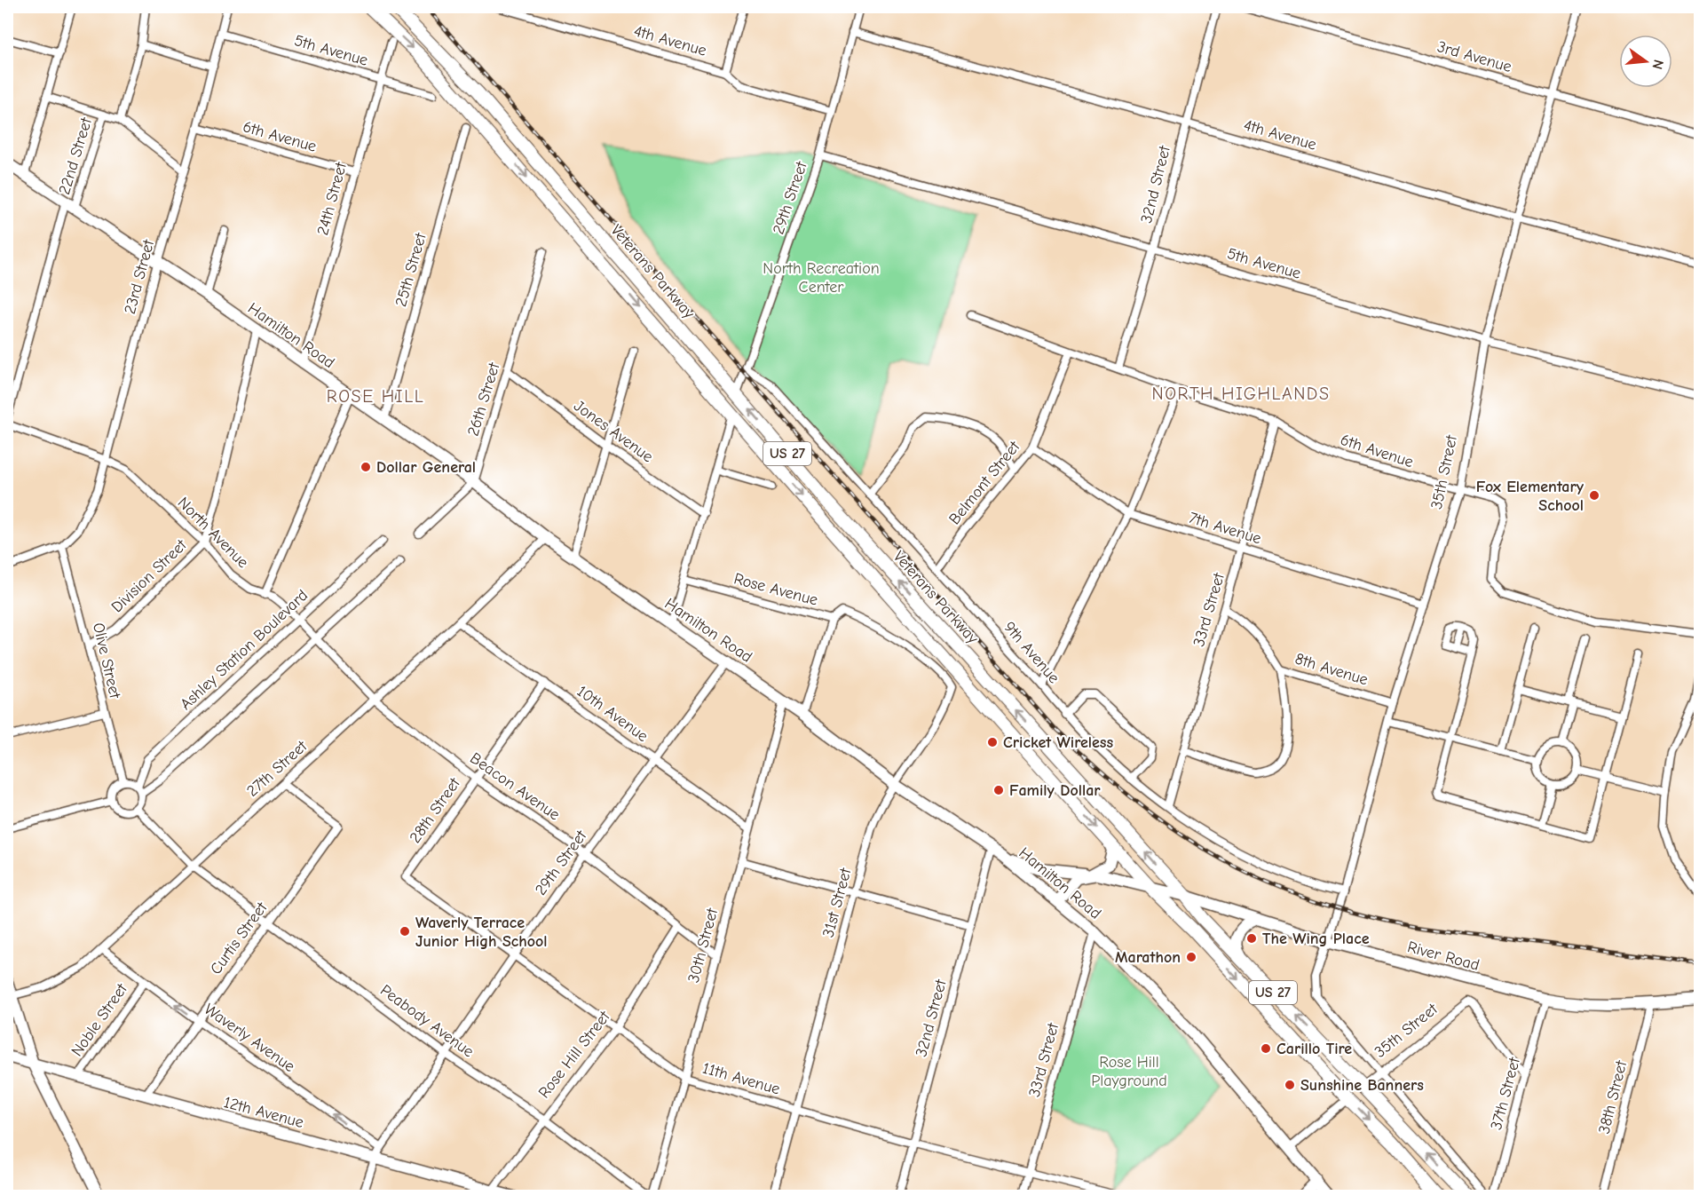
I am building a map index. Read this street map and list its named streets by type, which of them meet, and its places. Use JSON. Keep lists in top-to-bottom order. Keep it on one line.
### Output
{"streets":{"main road":["Veterans Parkway","US 27"],"street":["4th Avenue","5th Avenue","3rd Avenue","6th Avenue","22nd Street","32nd Street","29th Street","24th Street","25th Street","23rd Street","Hamilton Road","26th Street","Jones Avenue","35th Street","Belmont Street","7th Avenue","North Avenue","Division Street","Rose Avenue","33rd Street","Ashley Station Boulevard","9th Avenue","Olive Street","8th Avenue","10th Avenue","27th Street","Beacon Avenue","28th Street","31st Street","Curtis Street","30th Street","River Road","Noble Street","Peabody Avenue","Waverly Avenue","Rose Hill Street","11th Avenue","37th Street","38th Street","12th Avenue"]},"crossings":[["4th Avenue","32nd Street"],["4th Avenue","29th Street"],["4th Avenue","35th Street"],["5th Avenue","32nd Street"],["5th Avenue","29th Street"],["5th Avenue","24th Street"],["5th Avenue","23rd Street"],["5th Avenue","35th Street"],["3rd Avenue","35th Street"],["6th Avenue","32nd Street"],["6th Avenue","24th Street"],["6th Avenue","23rd Street"],["6th Avenue","35th Street"],["6th Avenue","Belmont Street"],["6th Avenue","33rd Street"],["22nd Street","Hamilton Road"],["32nd Street","Hamilton Road"],["32nd Street","11th Avenue"],["29th Street","Veterans Parkway"],["29th Street","Hamilton Road"],["29th Street","9th Avenue"],["29th Street","10th Avenue"],["29th Street","Beacon Avenue"],["29th Street","Peabody Avenue"],["29th Street","Waverly Avenue"],["29th Street","11th Avenue"],["29th Street","12th Avenue"],["24th Street","Hamilton Road"],["25th Street","Hamilton Road"],["Veterans Parkway","35th Street"],["Veterans Parkway","River Road"],["23rd Street","Hamilton Road"],["23rd Street","North Avenue"],["23rd Street","Olive Street"],["Hamilton Road","26th Street"],["Hamilton Road","33rd Street"],["Hamilton Road","27th Street"],["Hamilton Road","31st Street"],["Hamilton Road","30th Street"],["Hamilton Road","River Road"],["26th Street","Jones Avenue"],["35th Street","7th Avenue"],["35th Street","9th Avenue"],["35th Street","8th Avenue"],["35th Street","River Road"],["35th Street","37th Street"],["Belmont Street","7th Avenue"],["Belmont Street","9th Avenue"],["7th Avenue","33rd Street"],["North Avenue","Division Street"],["North Avenue","Ashley Station Boulevard"],["North Avenue","27th Street"],["North Avenue","Beacon Avenue"],["Division Street","Olive Street"],["Rose Avenue","31st Street"],["33rd Street","9th Avenue"],["33rd Street","8th Avenue"],["33rd Street","11th Avenue"],["Ashley Station Boulevard","Olive Street"],["10th Avenue","27th Street"],["10th Avenue","28th Street"],["10th Avenue","30th Street"],["27th Street","Beacon Avenue"],["27th Street","Curtis Street"],["27th Street","Peabody Avenue"],["27th Street","Waverly Avenue"],["Beacon Avenue","28th Street"],["Beacon Avenue","30th Street"],["Beacon Avenue","Rose Hill Street"],["28th Street","11th Avenue"],["31st Street","11th Avenue"],["Curtis Street","Peabody Avenue"],["Curtis Street","Waverly Avenue"],["Curtis Street","12th Avenue"],["30th Street","Peabody Avenue"],["30th Street","11th Avenue"],["River Road","37th Street"],["River Road","38th Street"],["Noble Street","Waverly Avenue"],["Noble Street","12th Avenue"],["Peabody Avenue","Rose Hill Street"],["Rose Hill Street","11th Avenue"],["Rose Hill Street","12th Avenue"]],"one_way":["Waverly Avenue"],"districts":["NORTH HIGHLANDS","ROSE HILL"],"parks":["North Recreation Center","Rose Hill Playground"],"places":["Dollar General","Fox Elementary School","Cricket Wireless","Family Dollar","Waverly Terrace Junior High School","The Wing Place","Marathon","Carillo Tire","Sunshine Banners"],"north":"right"}
